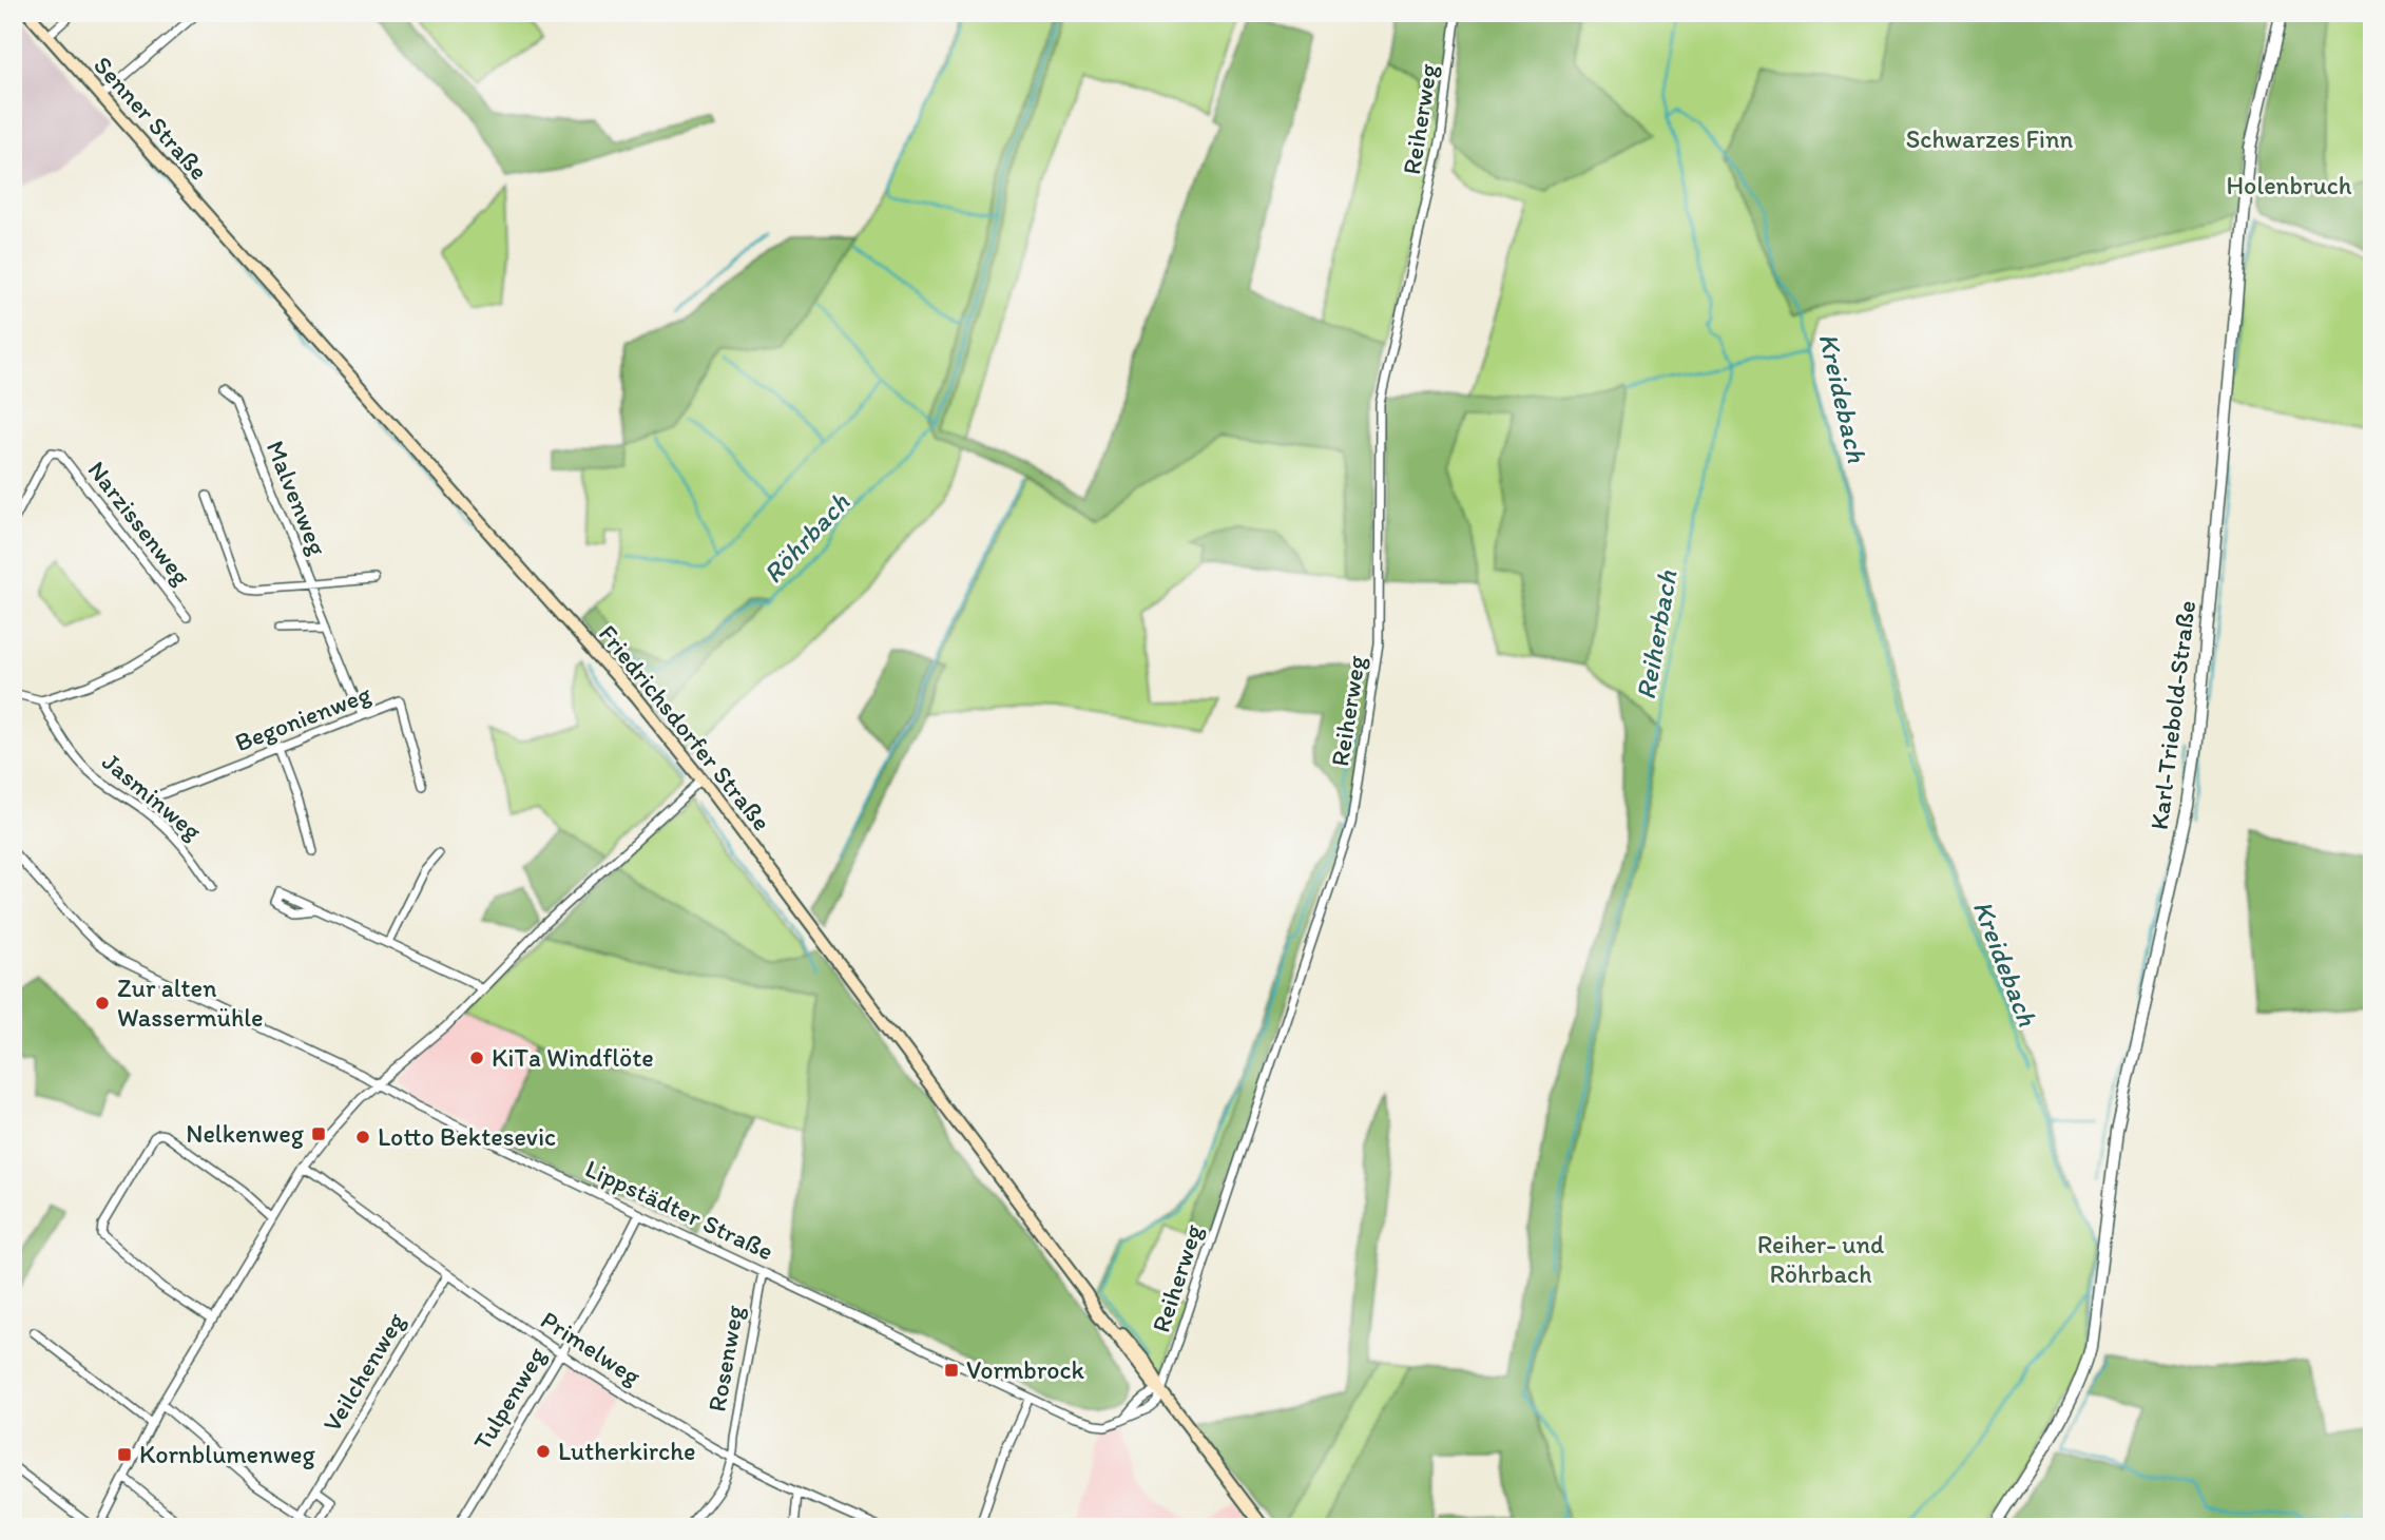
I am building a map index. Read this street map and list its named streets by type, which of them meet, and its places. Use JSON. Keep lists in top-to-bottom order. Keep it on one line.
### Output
{"streets":{"main road":["Senner Straße","Friedrichsdorfer Straße"],"street":["Reiherweg","Malvenweg","Narzissenweg","Karl-Triebold-Straße","Begonienweg","Jasminweg","Lippstädter Straße","Primelweg","Rosenweg","Veilchenweg","Tulpenweg"]},"crossings":[["Senner Straße","Friedrichsdorfer Straße"],["Reiherweg","Friedrichsdorfer Straße"],["Reiherweg","Lippstädter Straße"],["Malvenweg","Begonienweg"],["Begonienweg","Jasminweg"],["Friedrichsdorfer Straße","Lippstädter Straße"],["Lippstädter Straße","Rosenweg"],["Lippstädter Straße","Tulpenweg"],["Primelweg","Rosenweg"],["Primelweg","Veilchenweg"],["Primelweg","Tulpenweg"]],"water":["Kreidebach","Röhrbach","Reiherbach"],"parks":["Schwarzes Finn","Holenbruch","Reiher- und Röhrbach"],"places":{"other":["Zur alten Wassermühle","KiTa Windflöte","Lotto Bektesevic","Lutherkirche"],"transit":["Nelkenweg","Vormbrock","Kornblumenweg"]}}
